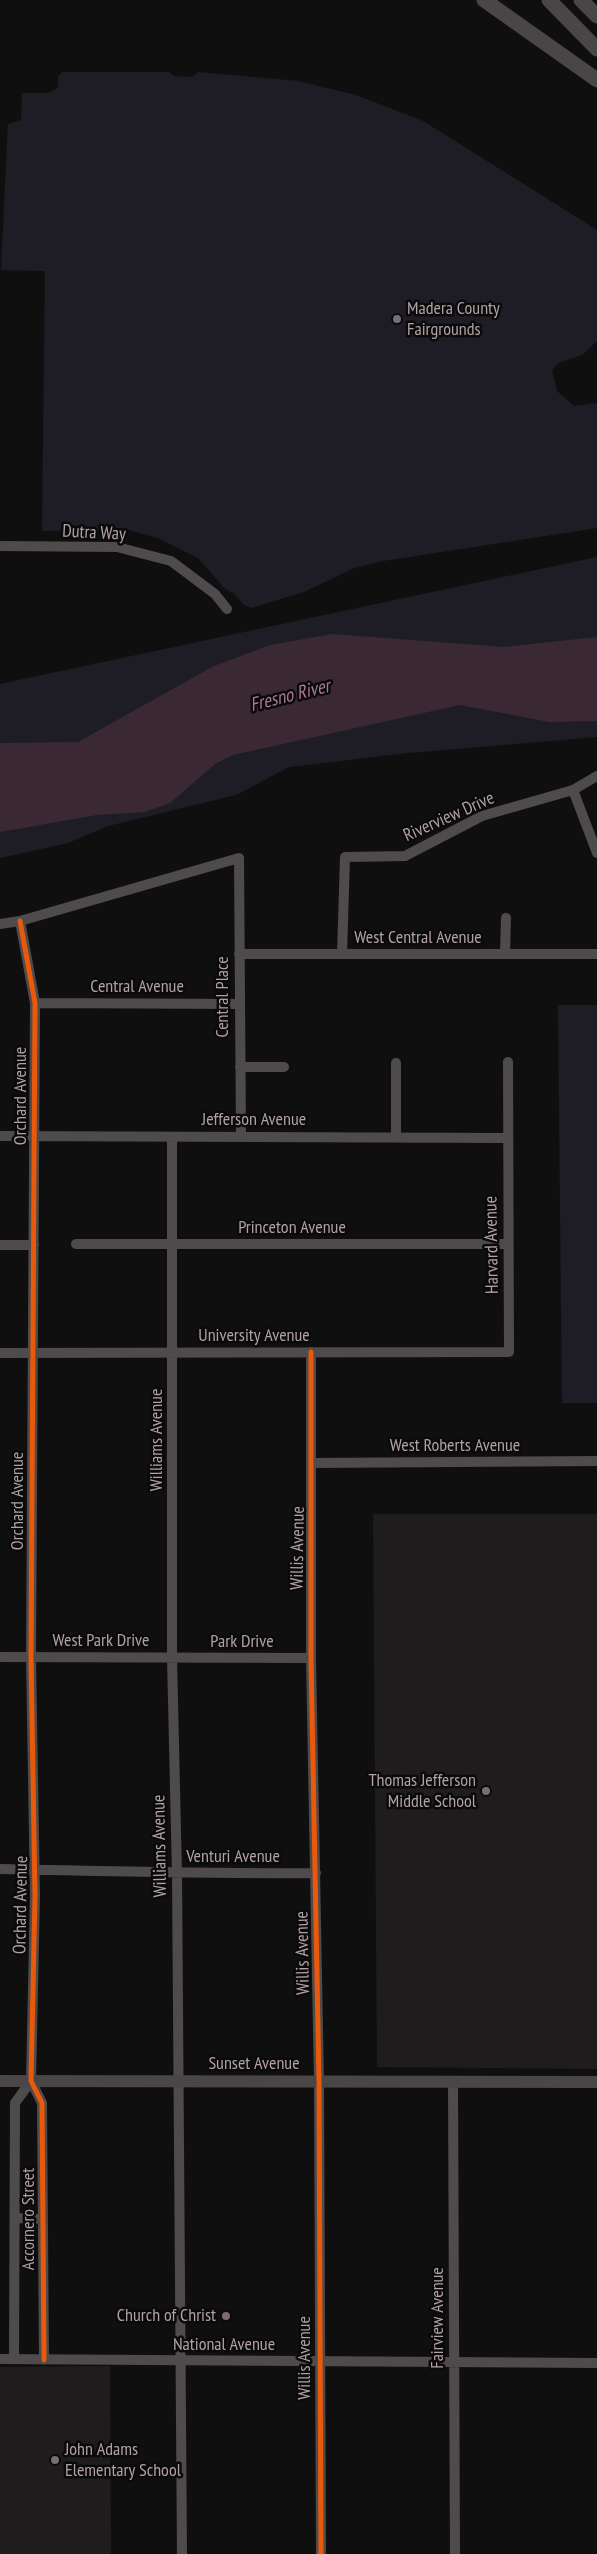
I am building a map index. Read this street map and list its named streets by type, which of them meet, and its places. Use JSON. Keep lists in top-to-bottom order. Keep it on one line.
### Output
{"streets":{"main road":["Sunset Avenue"],"street":["Dutra Way","Riverview Drive","West Central Avenue","Central Avenue","Central Place","Orchard Avenue","Jefferson Avenue","Princeton Avenue","Harvard Avenue","University Avenue","Williams Avenue","West Roberts Avenue","Willis Avenue","West Park Drive","Park Drive","Venturi Avenue","Accornero Street","Fairview Avenue","National Avenue"]},"crossings":[["Riverview Drive","West Central Avenue"],["West Central Avenue","Central Place"],["Central Avenue","Central Place"],["Central Avenue","Orchard Avenue"],["Central Place","Orchard Avenue"],["Central Place","Jefferson Avenue"],["Orchard Avenue","Jefferson Avenue"],["Orchard Avenue","University Avenue"],["Orchard Avenue","West Park Drive"],["Orchard Avenue","Venturi Avenue"],["Orchard Avenue","Sunset Avenue"],["Orchard Avenue","Accornero Street"],["Jefferson Avenue","Harvard Avenue"],["Jefferson Avenue","Williams Avenue"],["Princeton Avenue","Harvard Avenue"],["Princeton Avenue","Williams Avenue"],["Harvard Avenue","University Avenue"],["University Avenue","Williams Avenue"],["University Avenue","Willis Avenue"],["Williams Avenue","West Park Drive"],["Williams Avenue","Park Drive"],["Williams Avenue","Venturi Avenue"],["Williams Avenue","Sunset Avenue"],["Williams Avenue","National Avenue"],["West Roberts Avenue","Willis Avenue"],["Willis Avenue","Park Drive"],["Willis Avenue","Venturi Avenue"],["Willis Avenue","Sunset Avenue"],["Willis Avenue","National Avenue"],["West Park Drive","Park Drive"],["Sunset Avenue","Accornero Street"],["Sunset Avenue","Fairview Avenue"],["Accornero Street","National Avenue"],["Fairview Avenue","National Avenue"]],"water":["Fresno River"],"places":["Madera County Fairgrounds","Thomas Jefferson Middle School","Church of Christ","John Adams Elementary School"]}
